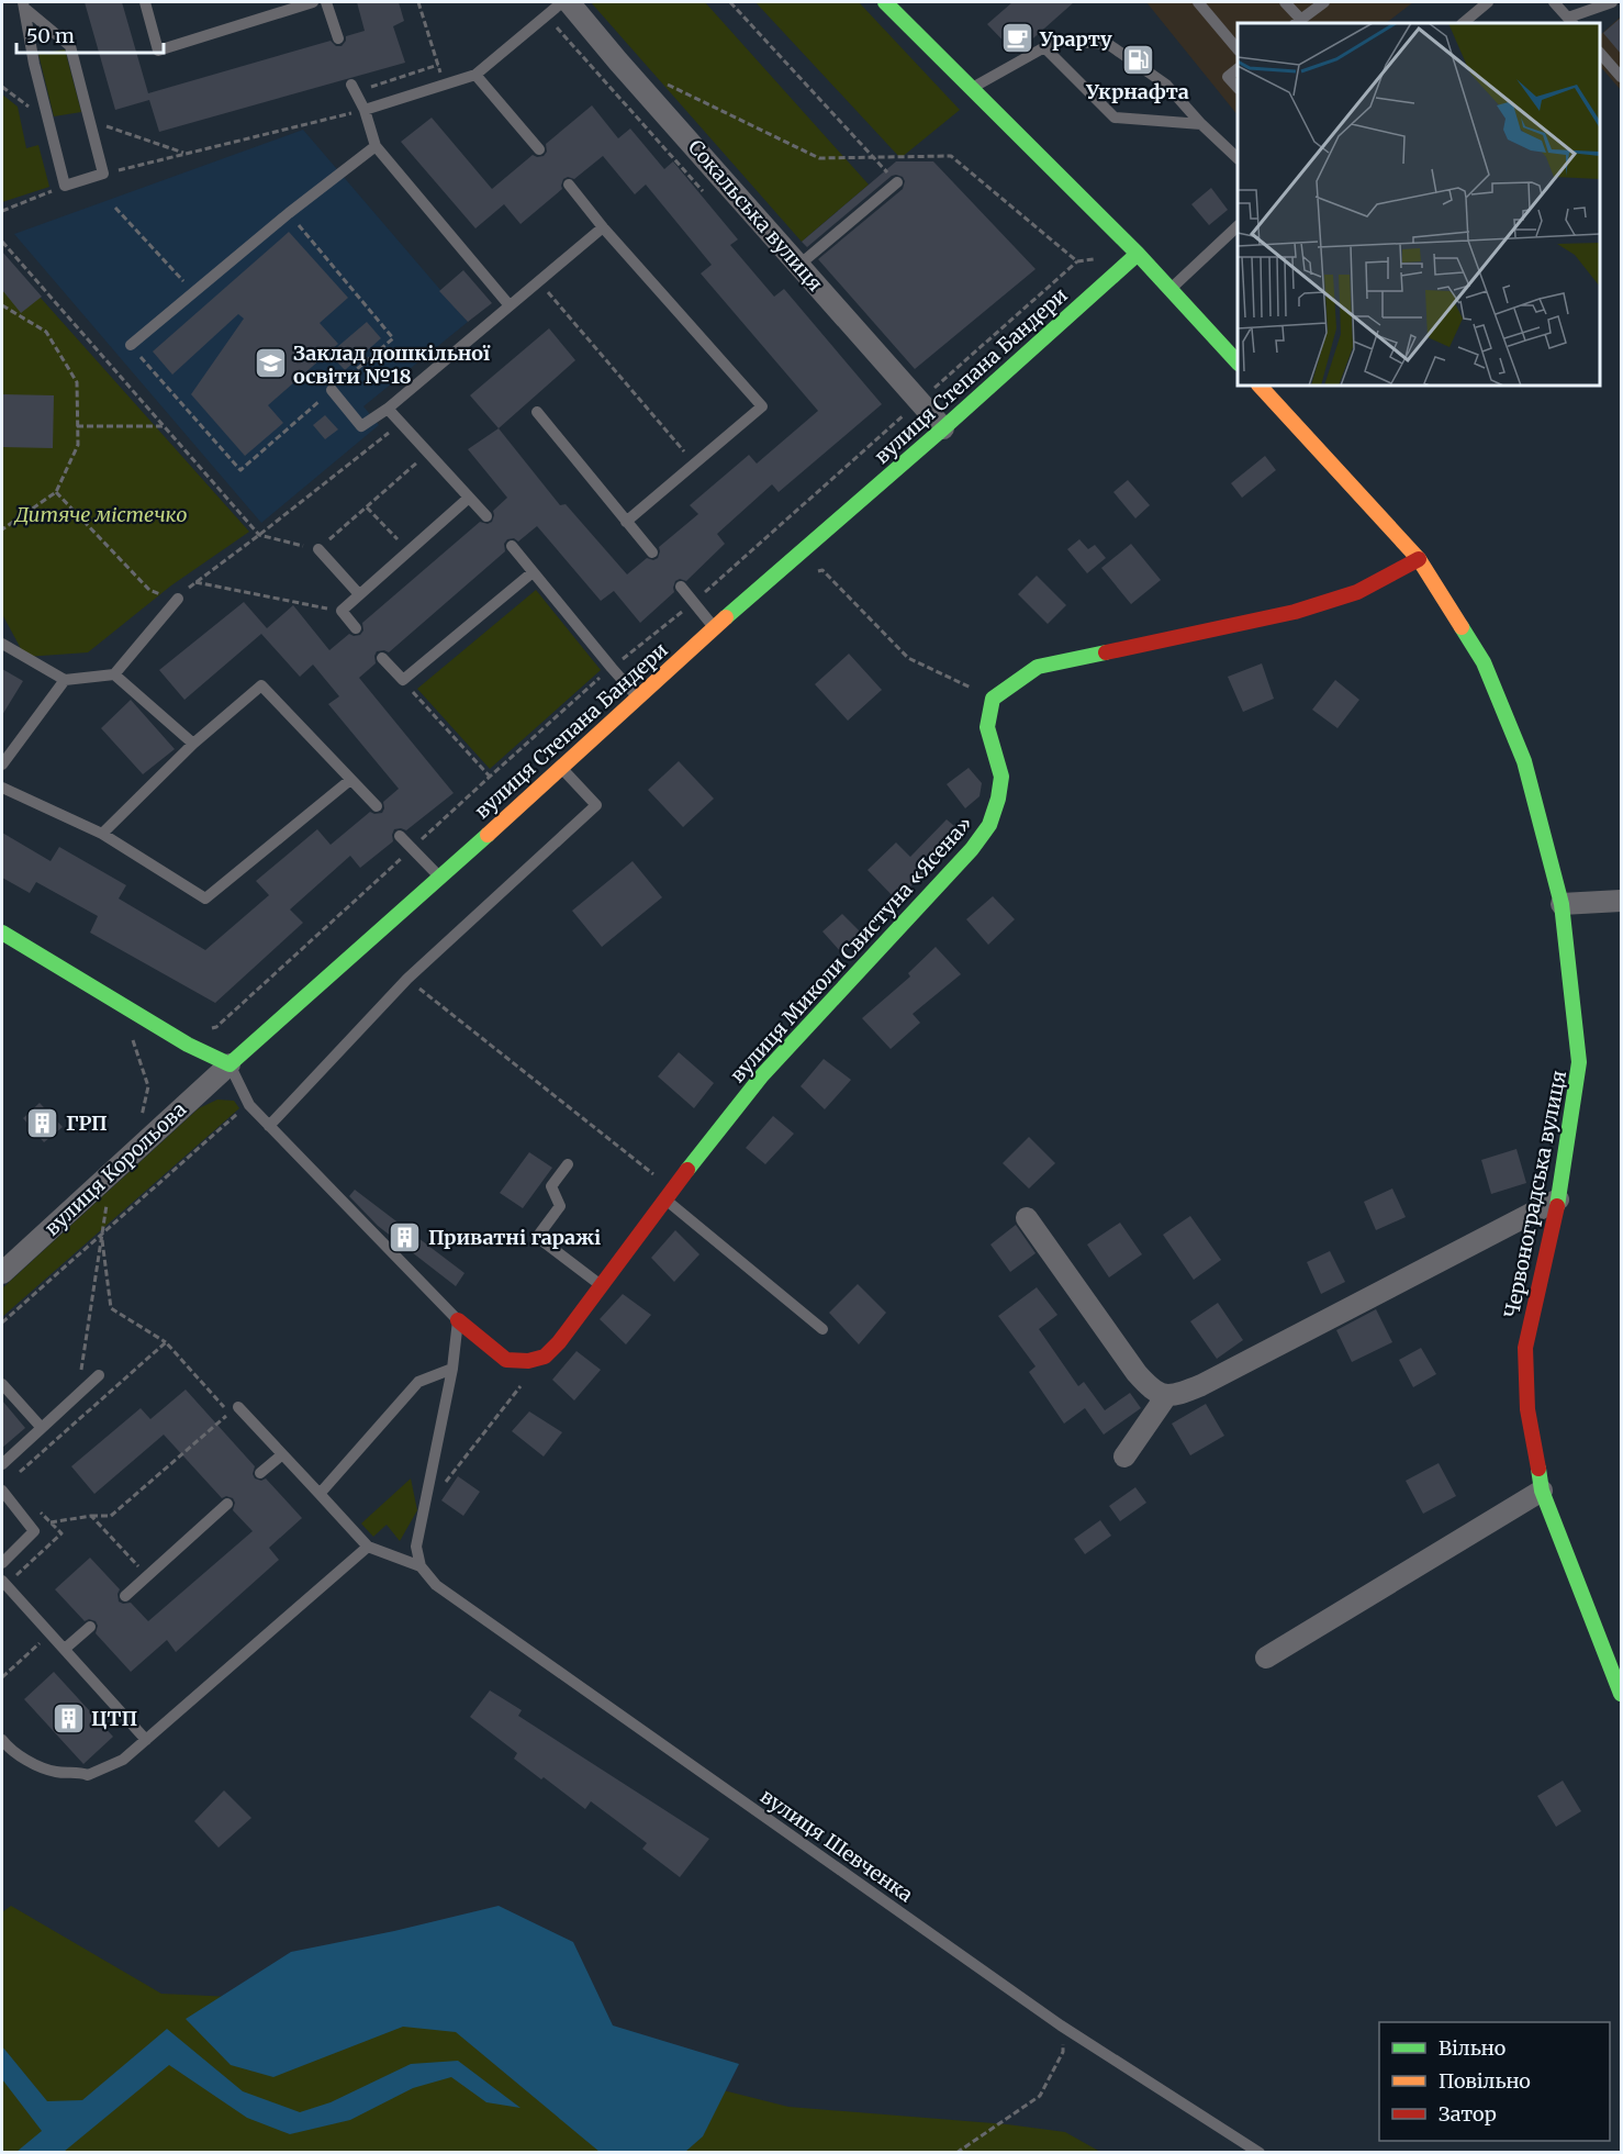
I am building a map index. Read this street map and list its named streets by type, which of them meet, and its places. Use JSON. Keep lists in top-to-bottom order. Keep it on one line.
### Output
{"streets":{"street":["Сокальська вулиця","вулиця Степана Бандери","вулиця Миколи Свистуна «Ясена»","вулиця Корольова","Червоноградська вулиця"],"lane":["вулиця Шевченка"]},"crossings":[["Сокальська вулиця","вулиця Степана Бандери"],["вулиця Степана Бандери","вулиця Корольова"]],"parks":["Дитяче містечко"],"places":{"cafe":["Урарту"],"fuel station":["Укрнафта"],"school or university":["Заклад дошкільної освіти №18"],"building":["ГРП","Приватні гаражі","ЦТП"]},"legend":["Вільно","Повільно","Затор"],"scale_bar":"50 m"}
